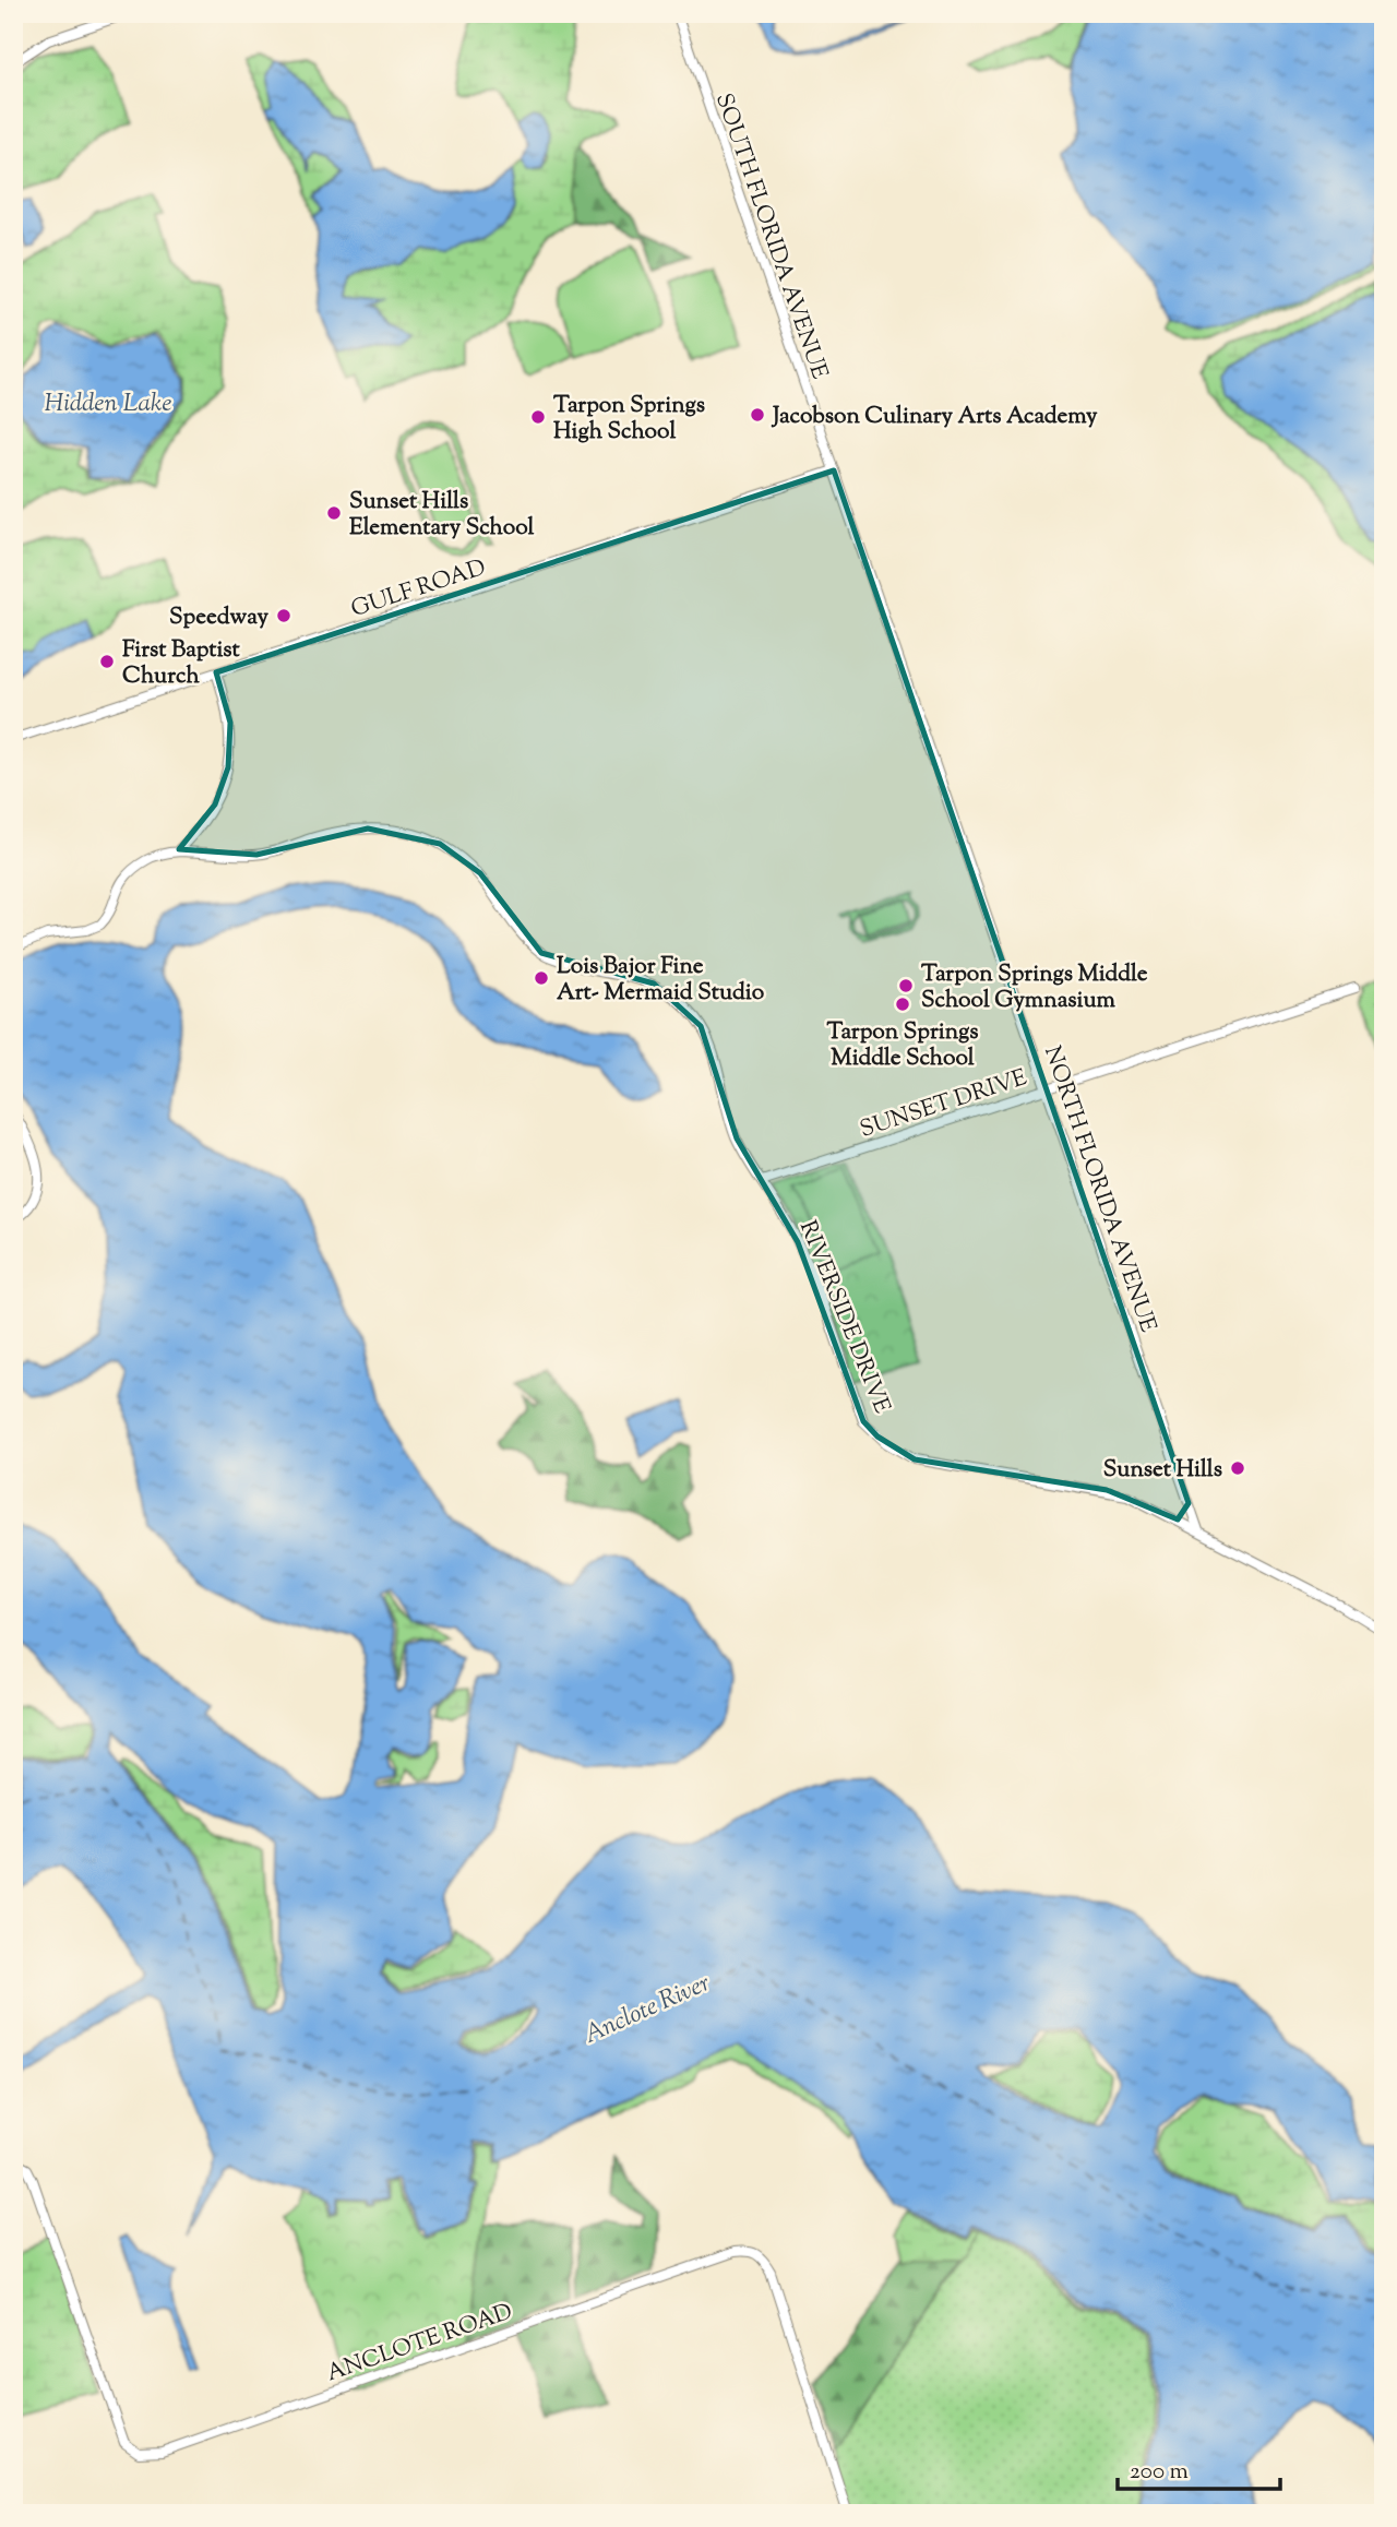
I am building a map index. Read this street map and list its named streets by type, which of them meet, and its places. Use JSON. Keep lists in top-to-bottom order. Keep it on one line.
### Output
{"streets":{"street":["SOUTH FLORIDA AVENUE","GULF ROAD","SUNSET DRIVE","NORTH FLORIDA AVENUE","RIVERSIDE DRIVE","ANCLOTE ROAD"]},"crossings":[["SOUTH FLORIDA AVENUE","GULF ROAD"],["SOUTH FLORIDA AVENUE","NORTH FLORIDA AVENUE"],["GULF ROAD","NORTH FLORIDA AVENUE"],["SUNSET DRIVE","NORTH FLORIDA AVENUE"],["SUNSET DRIVE","RIVERSIDE DRIVE"],["NORTH FLORIDA AVENUE","RIVERSIDE DRIVE"]],"water":["Hidden Lake","Anclote River"],"places":["Jacobson Culinary Arts Academy","Tarpon Springs High School","Sunset Hills Elementary School","Speedway","First Baptist Church","Lois Bajor Fine Art- Mermaid Studio","Tarpon Springs Middle School Gymnasium","Tarpon Springs Middle School","Sunset Hills"],"scale_bar":"200 m"}
